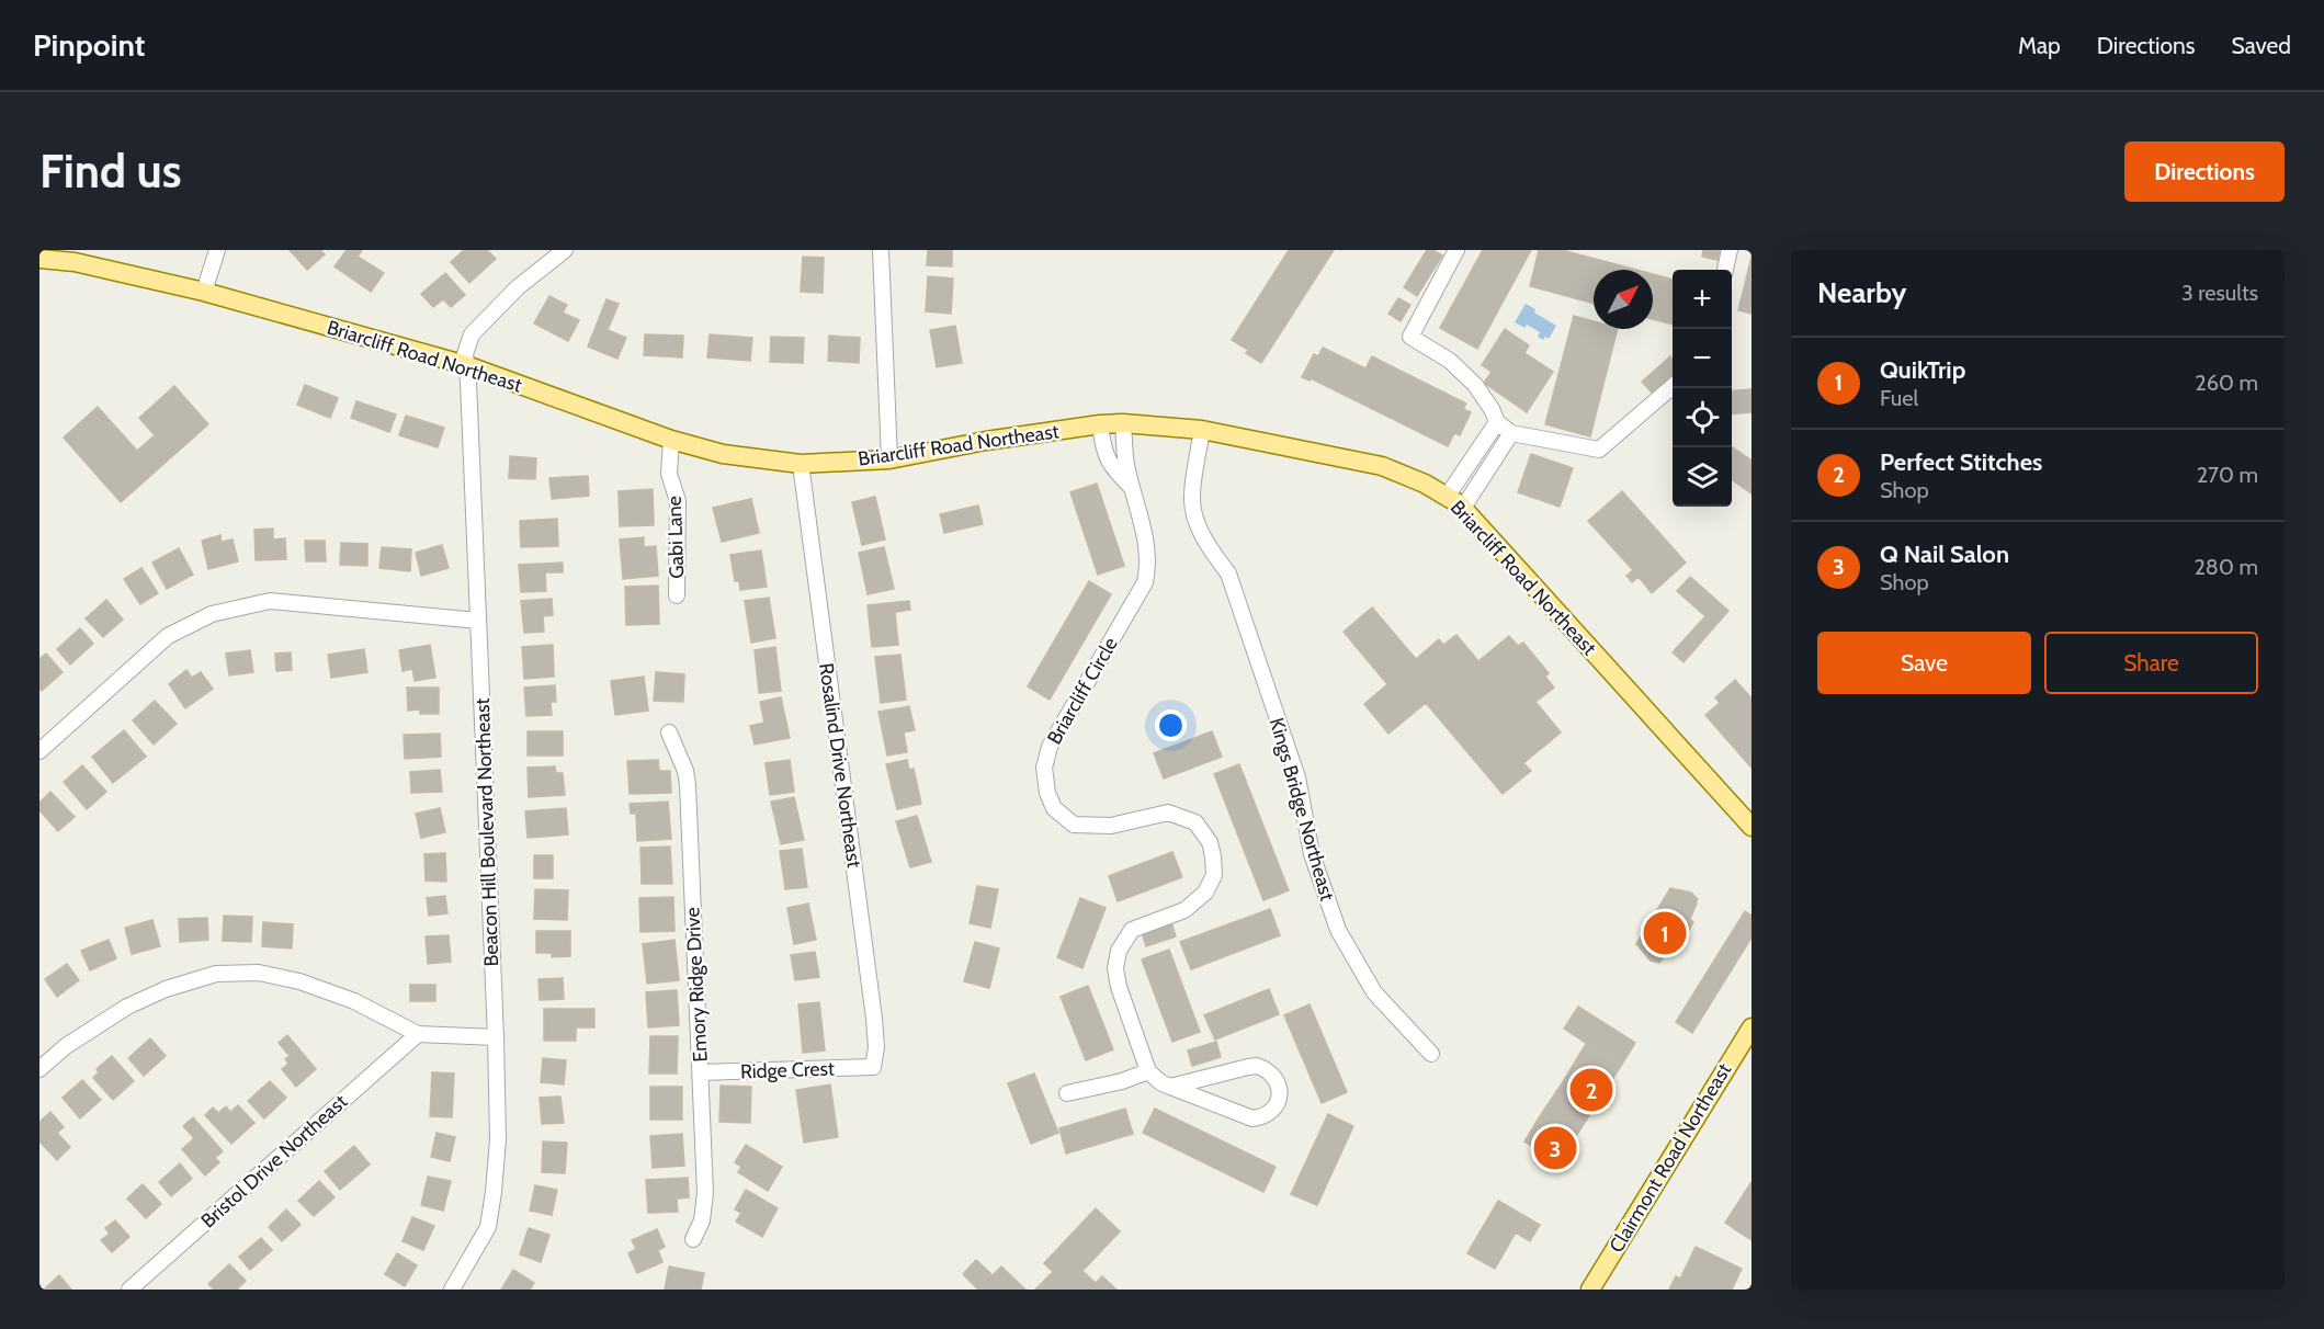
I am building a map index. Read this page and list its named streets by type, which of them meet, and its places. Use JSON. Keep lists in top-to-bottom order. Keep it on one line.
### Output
{"streets":{"main road":["Briarcliff Road Northeast","Clairmont Road Northeast"],"street":["Gabi Lane","Briarcliff Circle","Rosalind Drive Northeast","Kings Bridge Northeast","Beacon Hill Boulevard Northeast","Emory Ridge Drive","Ridge Crest","Bristol Drive Northeast"]},"crossings":[["Briarcliff Road Northeast","Gabi Lane"],["Briarcliff Road Northeast","Briarcliff Circle"],["Briarcliff Road Northeast","Rosalind Drive Northeast"],["Briarcliff Road Northeast","Kings Bridge Northeast"],["Briarcliff Road Northeast","Beacon Hill Boulevard Northeast"],["Rosalind Drive Northeast","Ridge Crest"],["Emory Ridge Drive","Ridge Crest"]],"north":"top right","page":{"header":"Pinpoint","nav":["Map","Directions","Saved"],"buttons":["Directions",["Save","Share"]],"title":"Find us","heading":["Nearby","3 results"],"map_buttons":["+","−"],"list":[{"mark":"1","name":"QuikTrip","note":"Fuel","value":"260 m"},{"mark":"2","name":"Perfect Stitches","note":"Shop","value":"270 m"},{"mark":"3","name":"Q Nail Salon","note":"Shop","value":"280 m"}],"pins":["1","2","3"]}}
